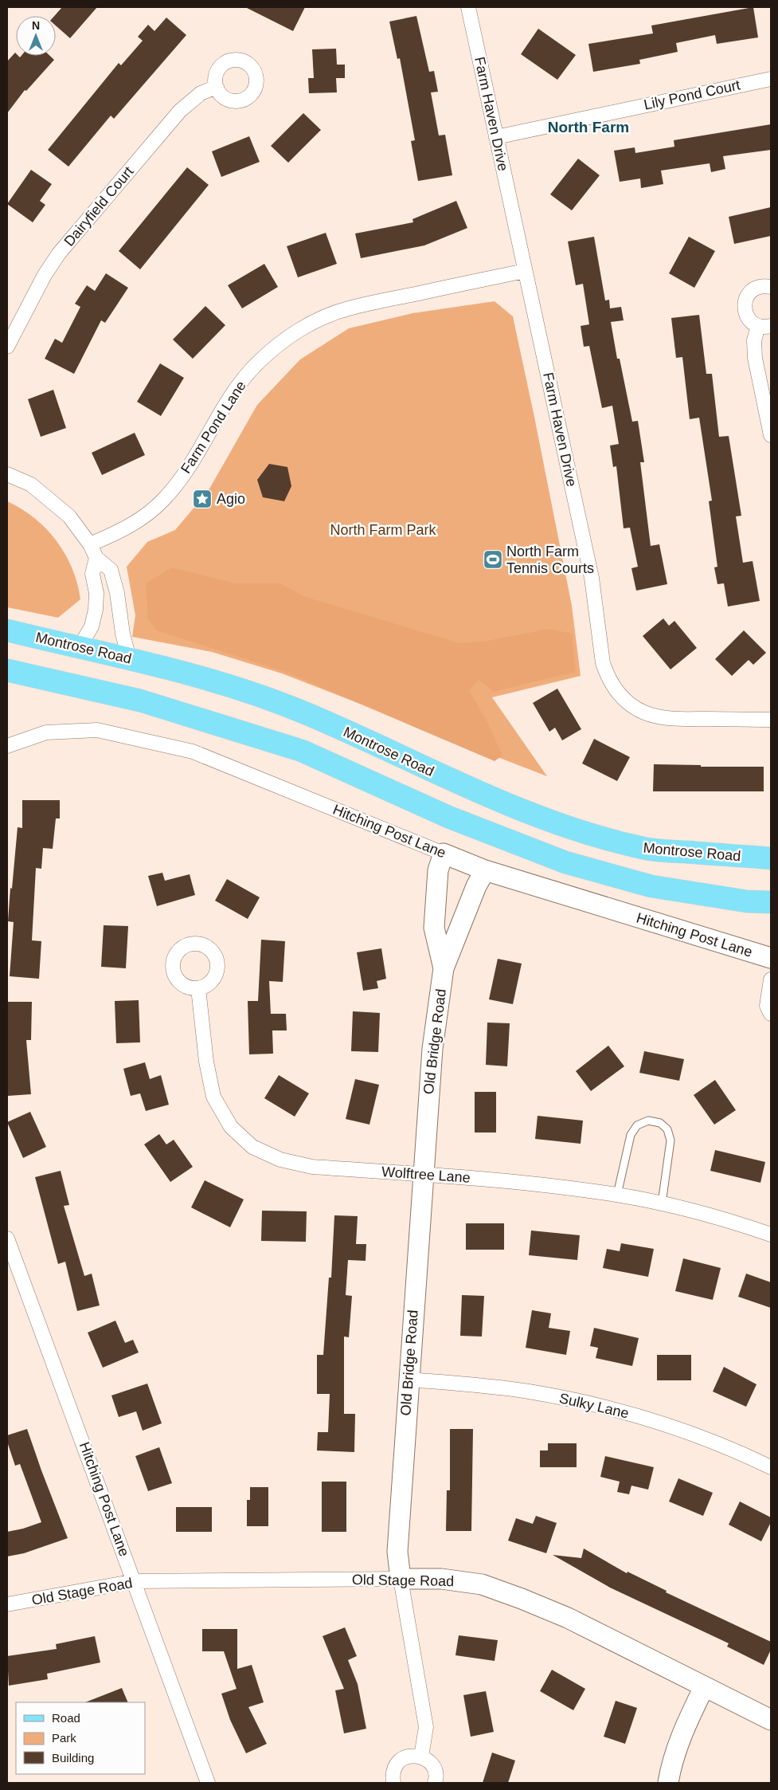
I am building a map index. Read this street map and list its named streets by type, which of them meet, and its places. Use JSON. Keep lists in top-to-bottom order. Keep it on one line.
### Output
{"streets":{"main road":["Montrose Road"],"street":["Lily Pond Court","Farm Haven Drive","Dairyfield Court","Farm Pond Lane","Hitching Post Lane","Old Bridge Road","Wolftree Lane","Sulky Lane","Old Stage Road"]},"crossings":[["Lily Pond Court","Farm Haven Drive"],["Farm Haven Drive","Farm Pond Lane"],["Hitching Post Lane","Old Bridge Road"],["Hitching Post Lane","Old Stage Road"],["Old Bridge Road","Wolftree Lane"],["Old Bridge Road","Sulky Lane"],["Old Bridge Road","Old Stage Road"]],"districts":["North Farm"],"parks":["North Farm Park"],"places":{"place":["Agio"],"sports":["North Farm Tennis Courts"]},"legend":["Road","Park","Building"],"north":"top"}
